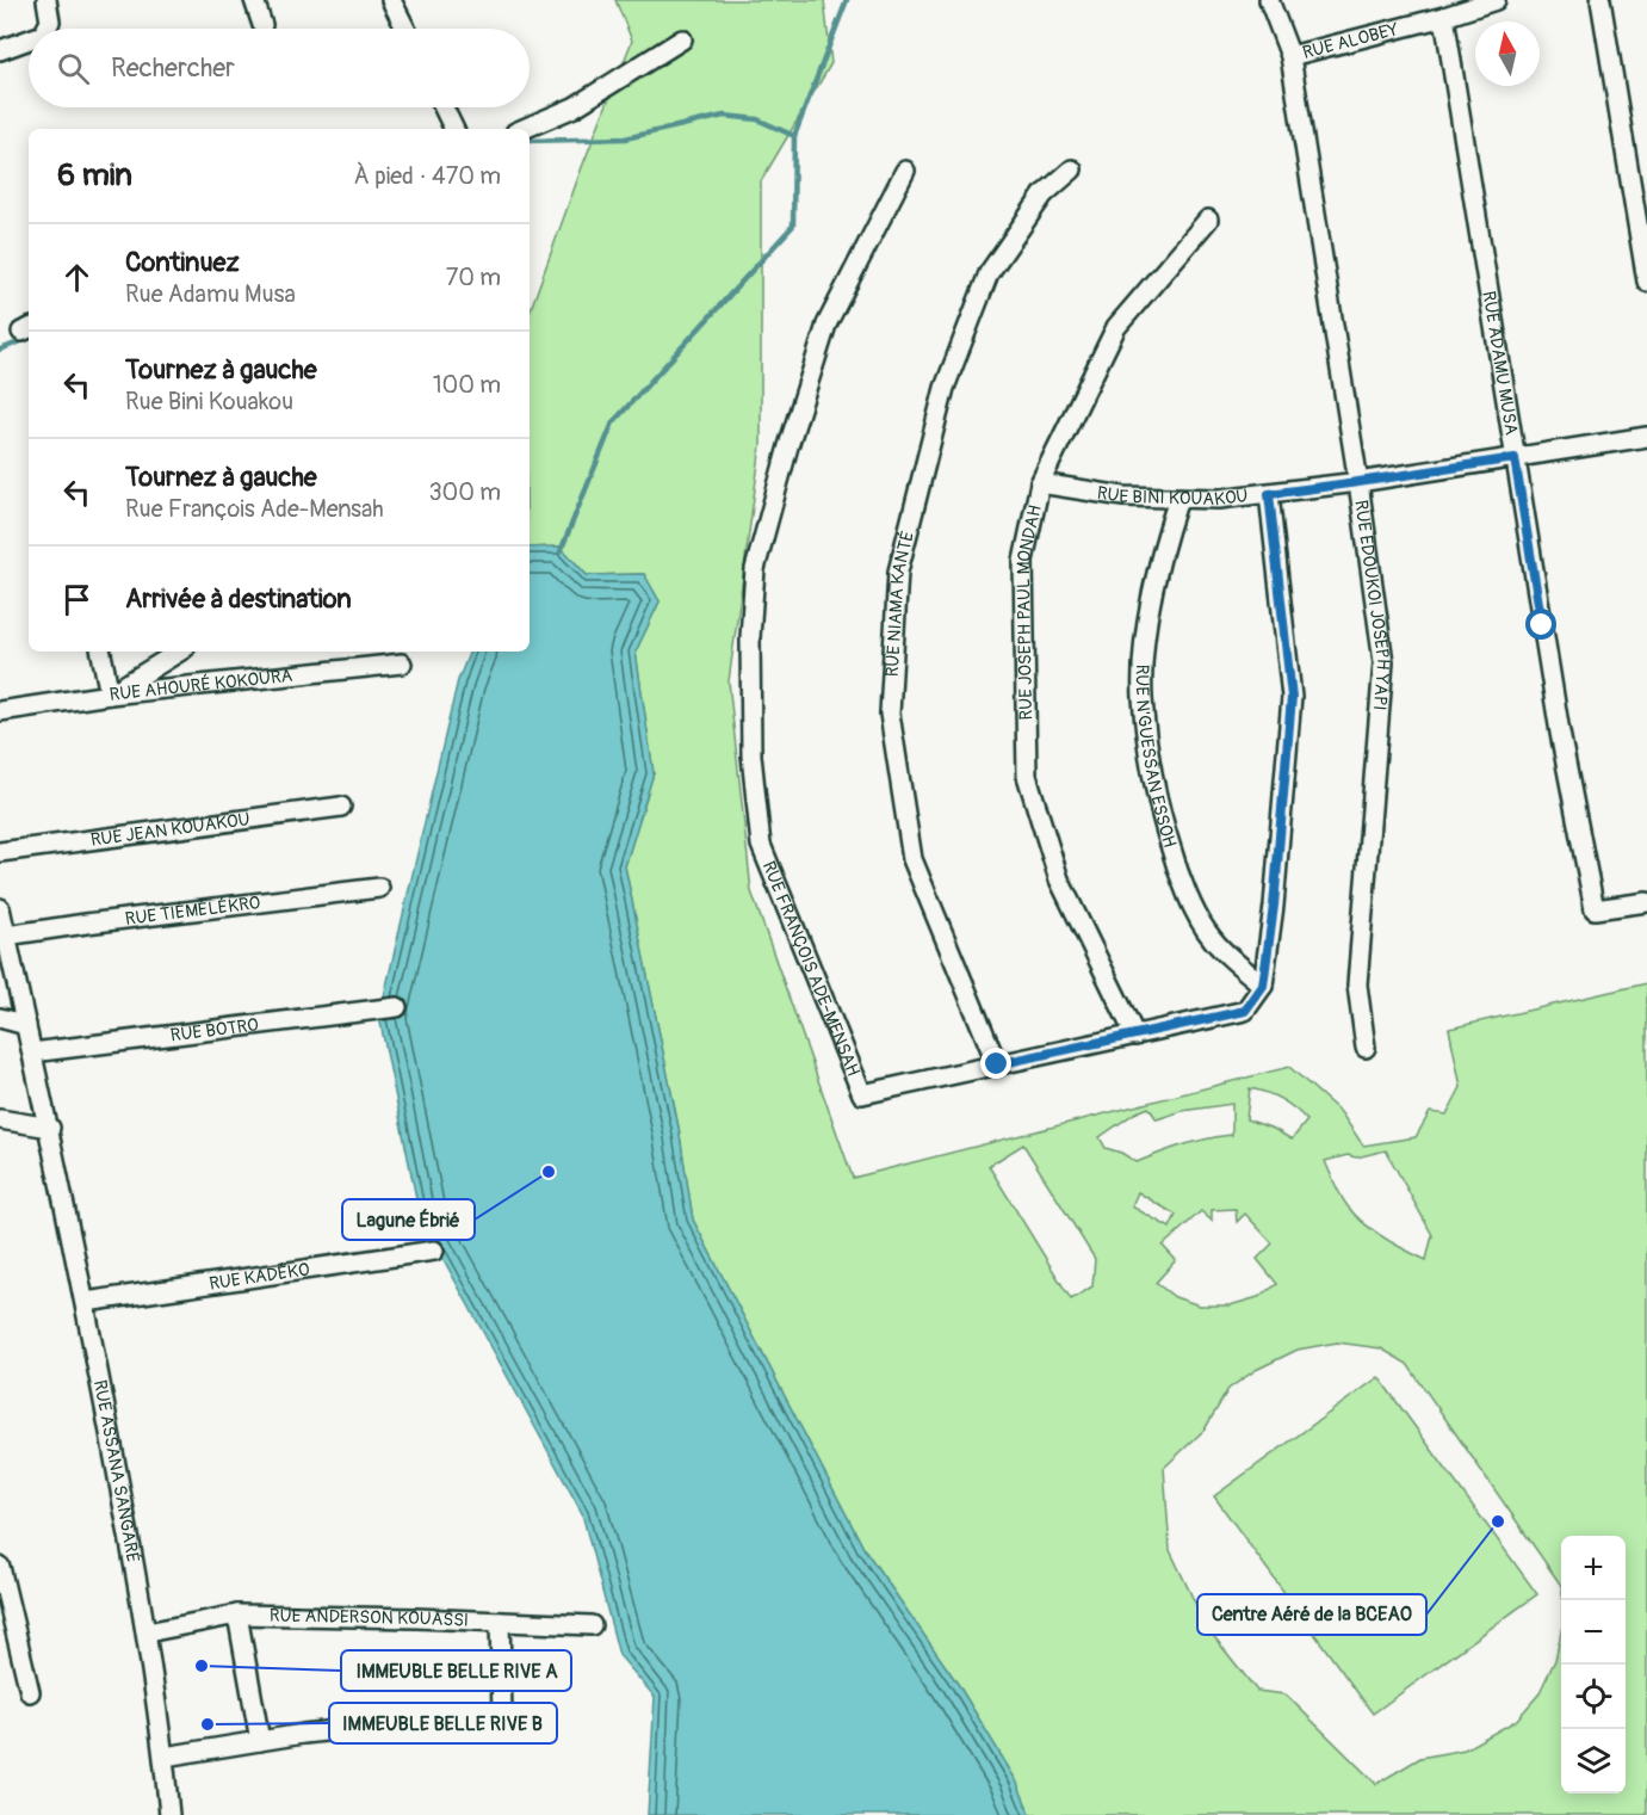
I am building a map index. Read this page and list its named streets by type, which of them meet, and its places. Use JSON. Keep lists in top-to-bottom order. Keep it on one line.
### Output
{"streets":{"street":["RUE ALOBEY","RUE ADAMU MUSA","RUE BINI KOUAKOU","RUE NIAMA KANTÉ","RUE EDOUKOI JOSEPH YAPI","RUE JOSEPH PAUL MONDAH","RUE AHOURÉ KOKOURA","RUE N'GUESSAN ESSOH","RUE JEAN KOUAKOU","RUE TIÉMÉLÉKRO","RUE FRANÇOIS ADE-MENSAH","RUE BOTRO","RUE KADÉKO","RUE ASSANA SANGARÉ","RUE ANDERSON KOUASSI"]},"crossings":[["RUE ALOBEY","RUE ADAMU MUSA"],["RUE ALOBEY","RUE EDOUKOI JOSEPH YAPI"],["RUE ADAMU MUSA","RUE BINI KOUAKOU"],["RUE BINI KOUAKOU","RUE EDOUKOI JOSEPH YAPI"],["RUE BINI KOUAKOU","RUE JOSEPH PAUL MONDAH"],["RUE BINI KOUAKOU","RUE N'GUESSAN ESSOH"],["RUE NIAMA KANTÉ","RUE FRANÇOIS ADE-MENSAH"],["RUE JOSEPH PAUL MONDAH","RUE FRANÇOIS ADE-MENSAH"],["RUE N'GUESSAN ESSOH","RUE FRANÇOIS ADE-MENSAH"],["RUE TIÉMÉLÉKRO","RUE ASSANA SANGARÉ"],["RUE BOTRO","RUE ASSANA SANGARÉ"],["RUE KADÉKO","RUE ASSANA SANGARÉ"],["RUE ASSANA SANGARÉ","RUE ANDERSON KOUASSI"]],"places":["Lagune Ébrié","Centre Aéré de la BCEAO","IMMEUBLE BELLE RIVE A","IMMEUBLE BELLE RIVE B"],"north":"top","page":{"search":"Rechercher","heading":["6 min","À pied · 470 m"],"list":[["Continuez","Rue Adamu Musa","70 m"],["Tournez à gauche","Rue Bini Kouakou","100 m"],["Tournez à gauche","Rue François Ade-Mensah","300 m"],"Arrivée à destination"],"map_buttons":["+","−"]}}
